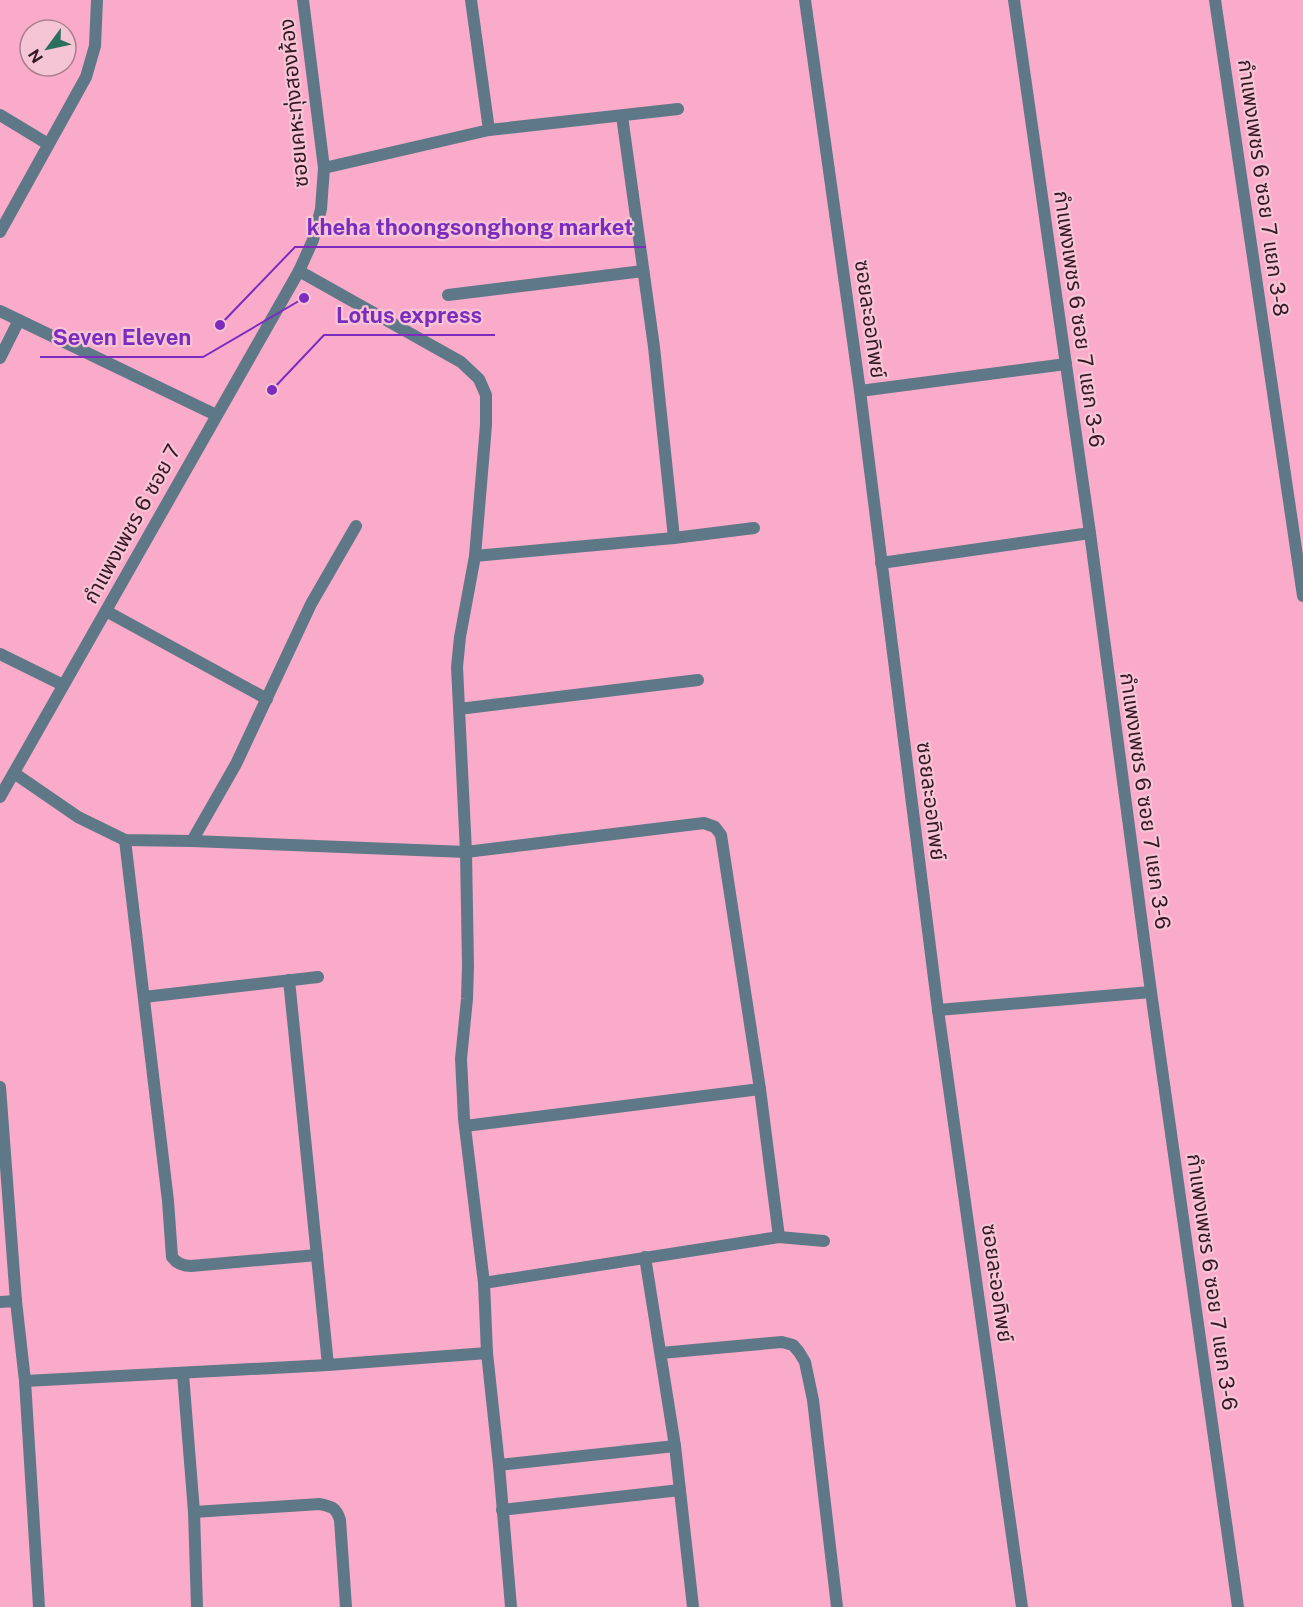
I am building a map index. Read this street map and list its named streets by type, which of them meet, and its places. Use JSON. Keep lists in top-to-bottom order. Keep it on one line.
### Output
{"streets":{"street":["ซอยเคหะทุ่งสองห้อง","กำแพงเพชร 6 ซอย 7 แยก 3-8","ซอยละออทิพย์","กำแพงเพชร 6 ซอย 7 แยก 3-6","กำแพงเพชร 6 ซอย 7"]},"crossings":[["ซอยเคหะทุ่งสองห้อง","กำแพงเพชร 6 ซอย 7"]],"places":["Seven Eleven","kheha thoongsonghong market","Lotus express"],"north":"bottom left"}
